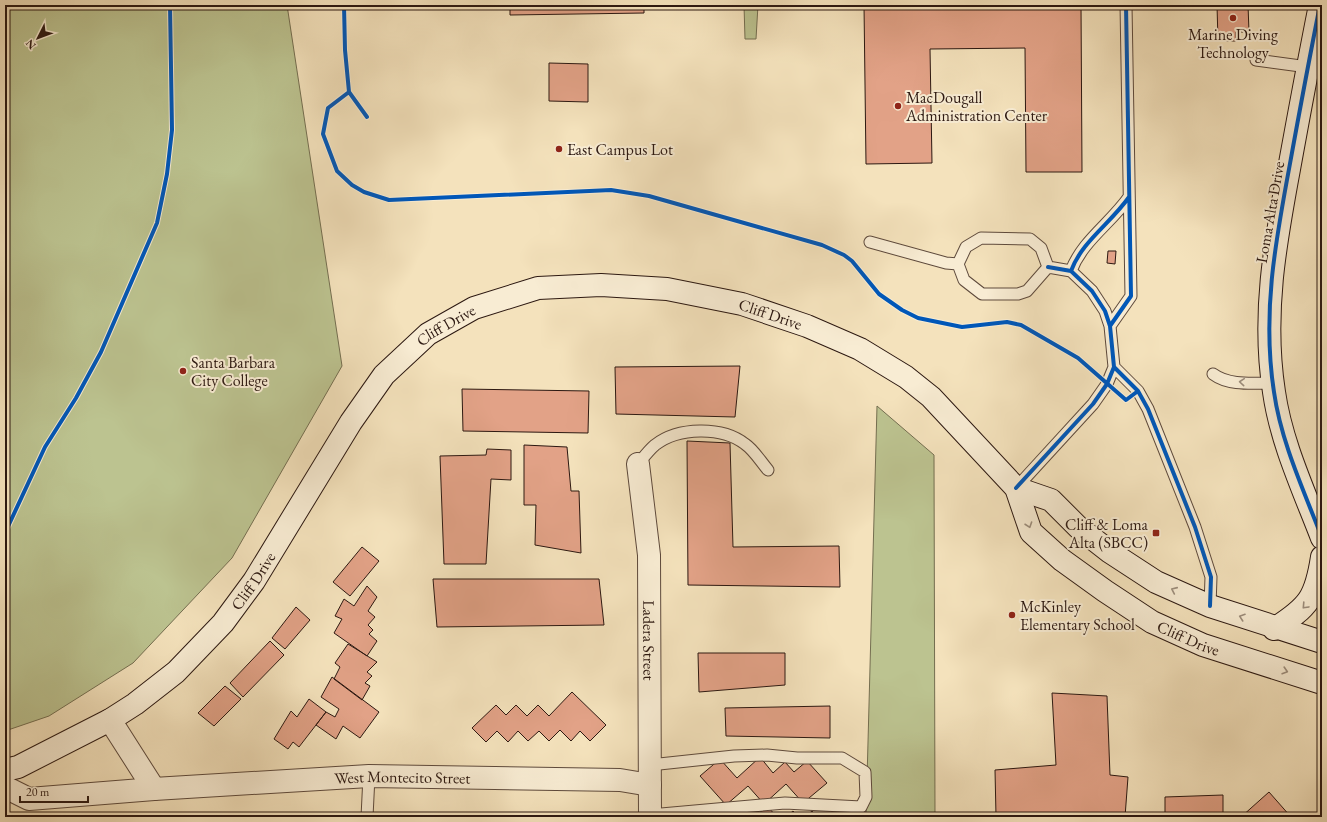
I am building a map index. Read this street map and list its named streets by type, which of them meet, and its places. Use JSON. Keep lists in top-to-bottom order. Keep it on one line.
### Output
{"streets":{"main road":["Loma Alta Drive","Cliff Drive","Ladera Street","West Montecito Street"]},"crossings":[["Ladera Street","West Montecito Street"]],"places":{"other":["Marine Diving Technology","MacDougall Administration Center","East Campus Lot","Santa Barbara City College","McKinley Elementary School"],"transit":["Cliff & Loma Alta (SBCC)"]},"scale_bar":"20 m","north":"bottom left"}
